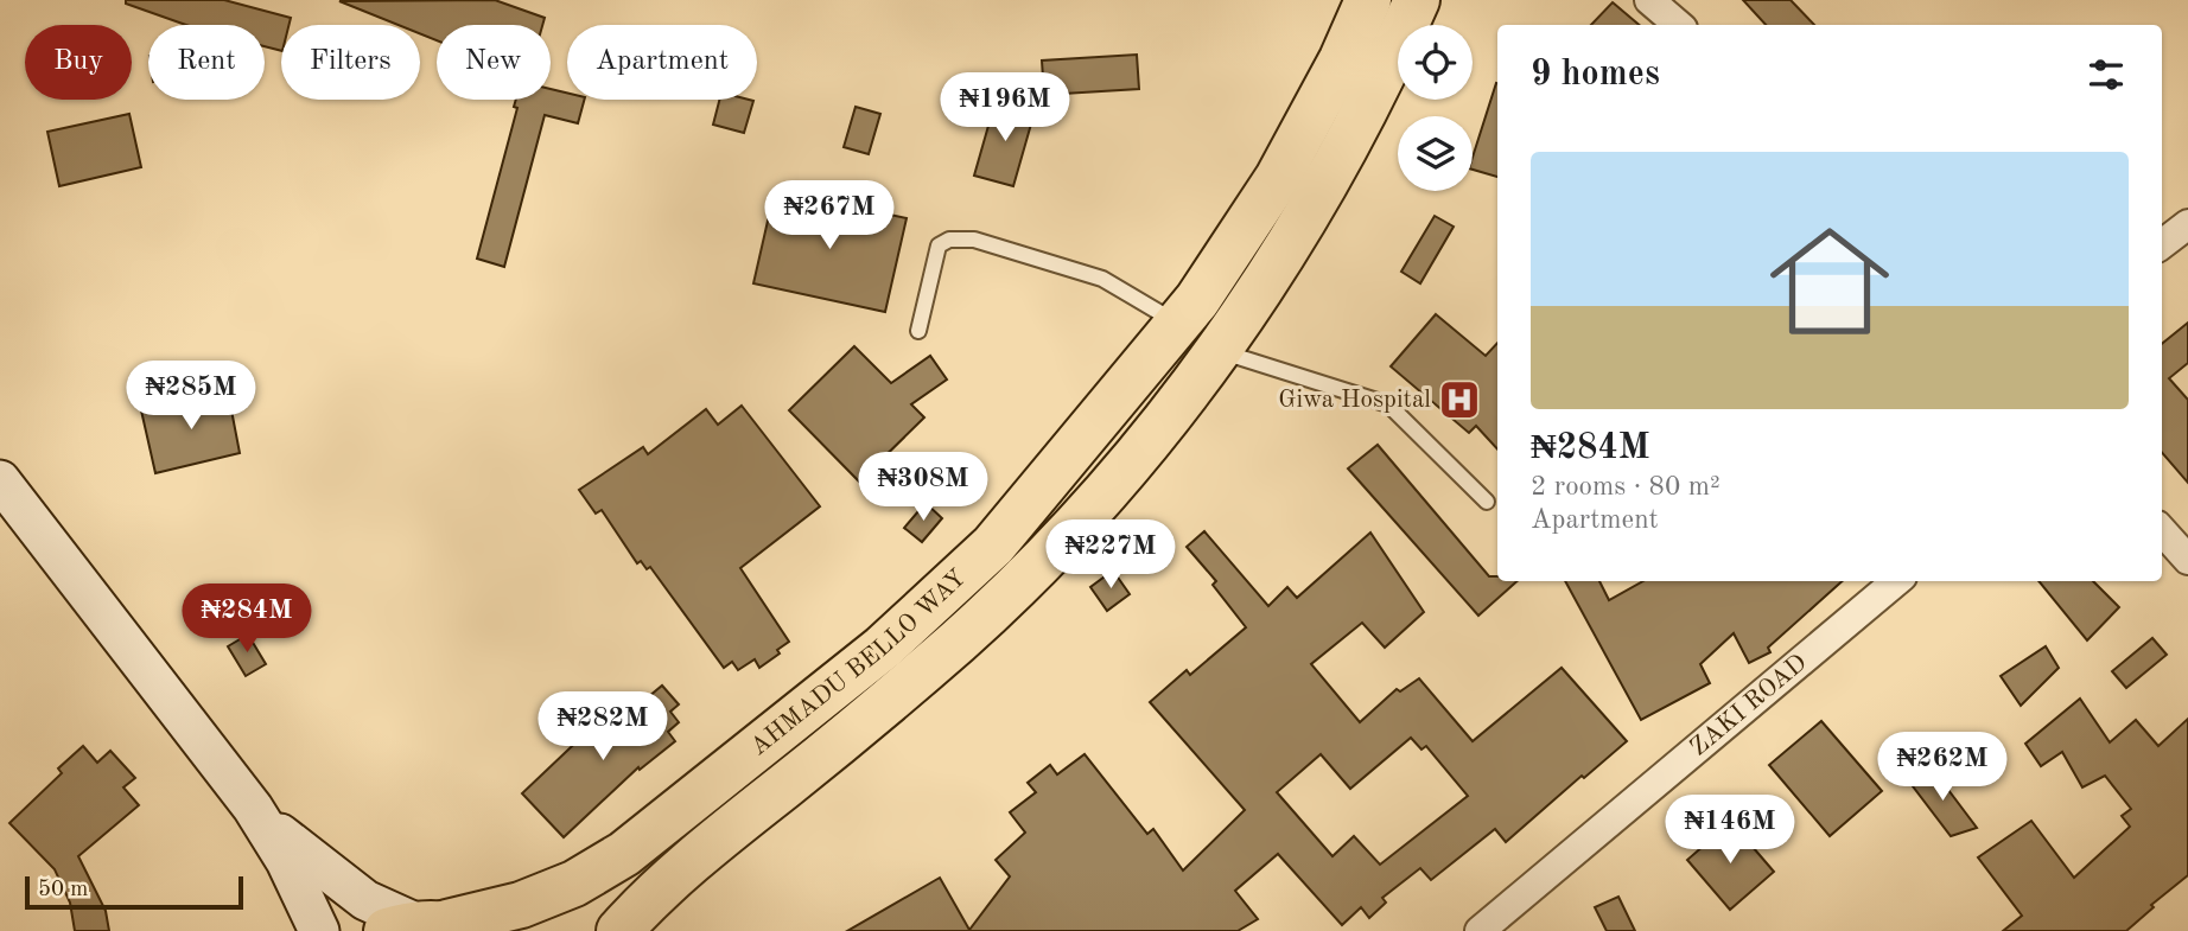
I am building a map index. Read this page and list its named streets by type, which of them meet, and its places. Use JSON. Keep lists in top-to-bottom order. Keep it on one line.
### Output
{"streets":{"main road":["AHMADU BELLO WAY"],"street":["ZAKI ROAD"]},"places":{"hospital":["Giwa Hospital"]},"scale_bar":"50 m","page":{"chip":["Buy","Rent","Filters","New","Apartment"],"heading":"9 homes","price":["₦196M","₦267M","₦285M","₦308M","₦227M","₦284M","₦282M","₦262M","₦146M"],"list":[{"name":"₦284M","note":"2 rooms · 80 m² · Apartment"}],"scale":"50 m"}}
